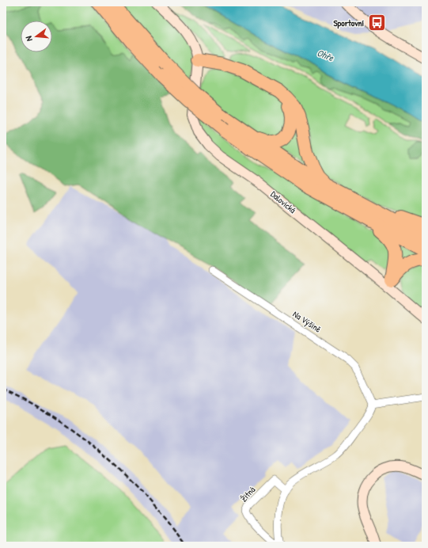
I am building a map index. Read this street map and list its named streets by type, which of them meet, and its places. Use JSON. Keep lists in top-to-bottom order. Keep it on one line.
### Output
{"streets":{"street":["Dalovická","Na Výšině","Žitná"]},"water":["Ohře"],"places":{"bus stop":["Sportovní"]},"north":"left"}
